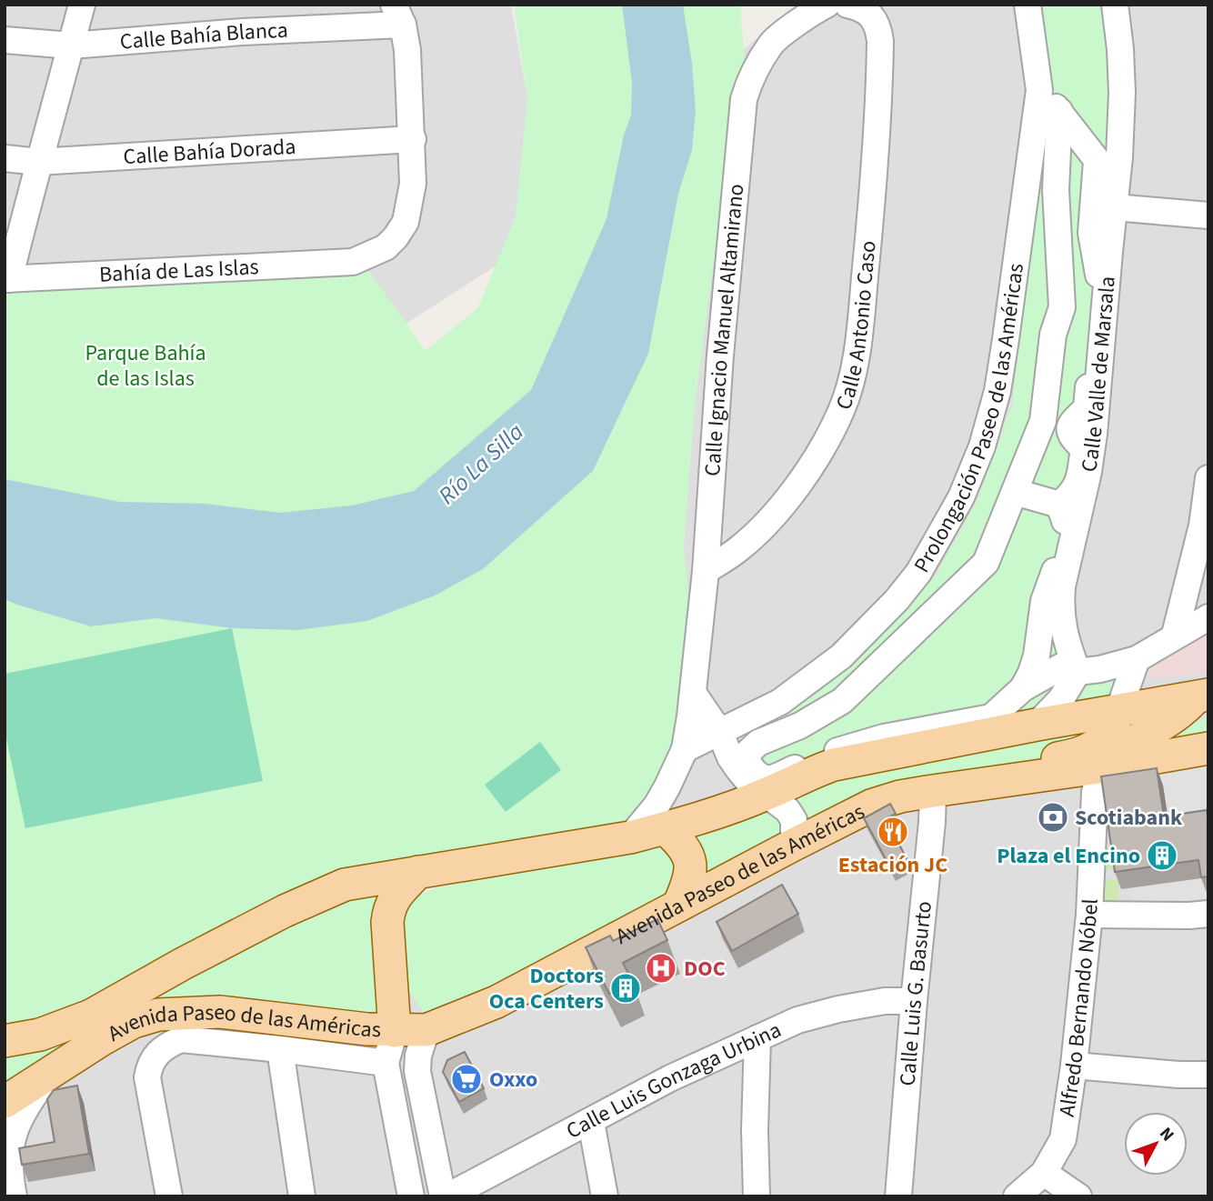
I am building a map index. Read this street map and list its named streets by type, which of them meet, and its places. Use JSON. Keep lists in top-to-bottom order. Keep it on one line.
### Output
{"streets":{"main road":["Avenida Paseo de las Américas"],"street":["Calle Bahía Blanca","Calle Bahía Dorada","Bahía de Las Islas","Calle Antonio Caso","Calle Ignacio Manuel Altamirano","Calle Valle de Marsala","Prolongación Paseo de las Américas","Calle Luis G. Basurto","Alfredo Bernando Nóbel","Calle Luis Gonzaga Urbina"]},"crossings":[["Calle Bahía Dorada","Bahía de Las Islas"],["Calle Antonio Caso","Calle Ignacio Manuel Altamirano"],["Calle Ignacio Manuel Altamirano","Prolongación Paseo de las Américas"],["Calle Ignacio Manuel Altamirano","Avenida Paseo de las Américas"],["Avenida Paseo de las Américas","Calle Luis G. Basurto"],["Avenida Paseo de las Américas","Alfredo Bernando Nóbel"],["Calle Luis G. Basurto","Calle Luis Gonzaga Urbina"]],"water":["Río La Silla"],"parks":["Parque Bahía de las Islas"],"places":{"bank":["Scotiabank"],"restaurant":["Estación JC"],"building":["Plaza el Encino","Doctors Oca Centers"],"hospital":["DOC"],"supermarket":["Oxxo"]},"north":"top right"}
